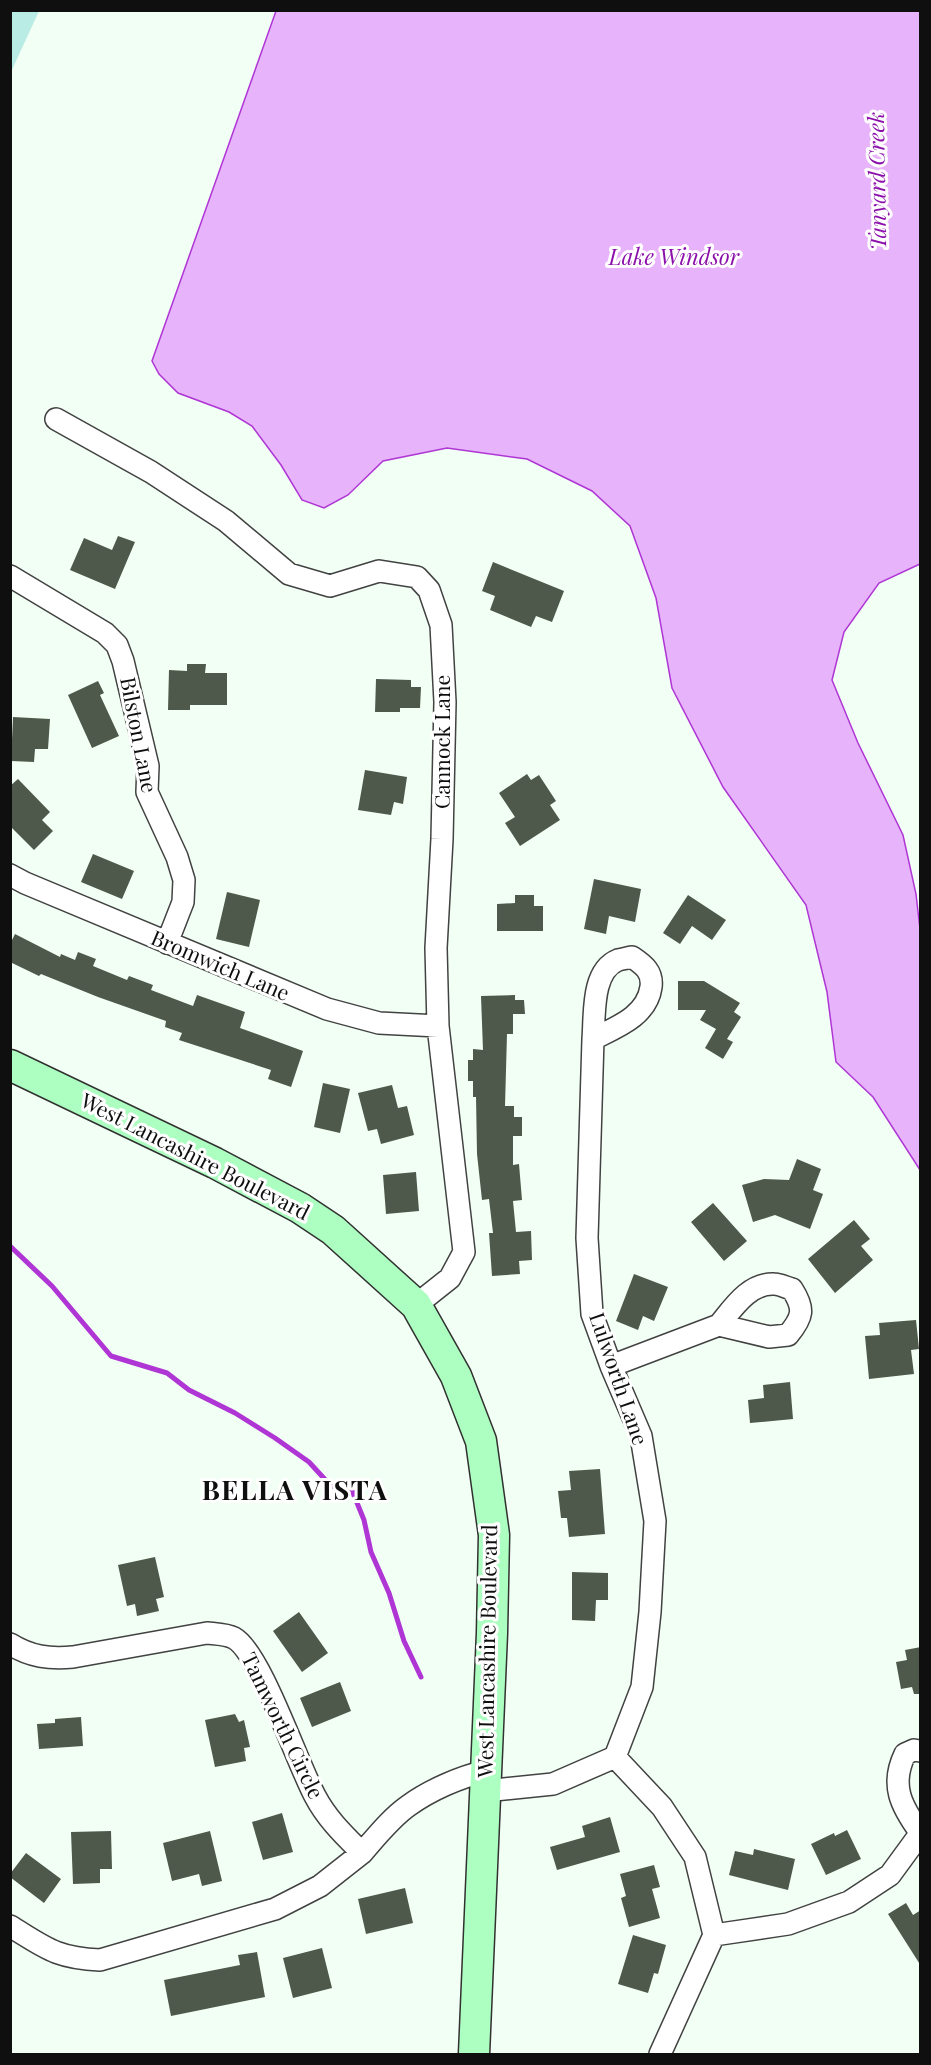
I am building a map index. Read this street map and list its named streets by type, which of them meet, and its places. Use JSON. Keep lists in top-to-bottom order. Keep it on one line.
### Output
{"streets":{"main road":["West Lancashire Boulevard"],"street":["Bilston Lane","Cannock Lane","Bromwich Lane","Lulworth Lane","Tamworth Circle"]},"crossings":[["Bilston Lane","Bromwich Lane"],["Cannock Lane","Bromwich Lane"],["Cannock Lane","West Lancashire Boulevard"]],"districts":["BELLA VISTA"],"water":["Tanyard Creek","Lake Windsor"]}
